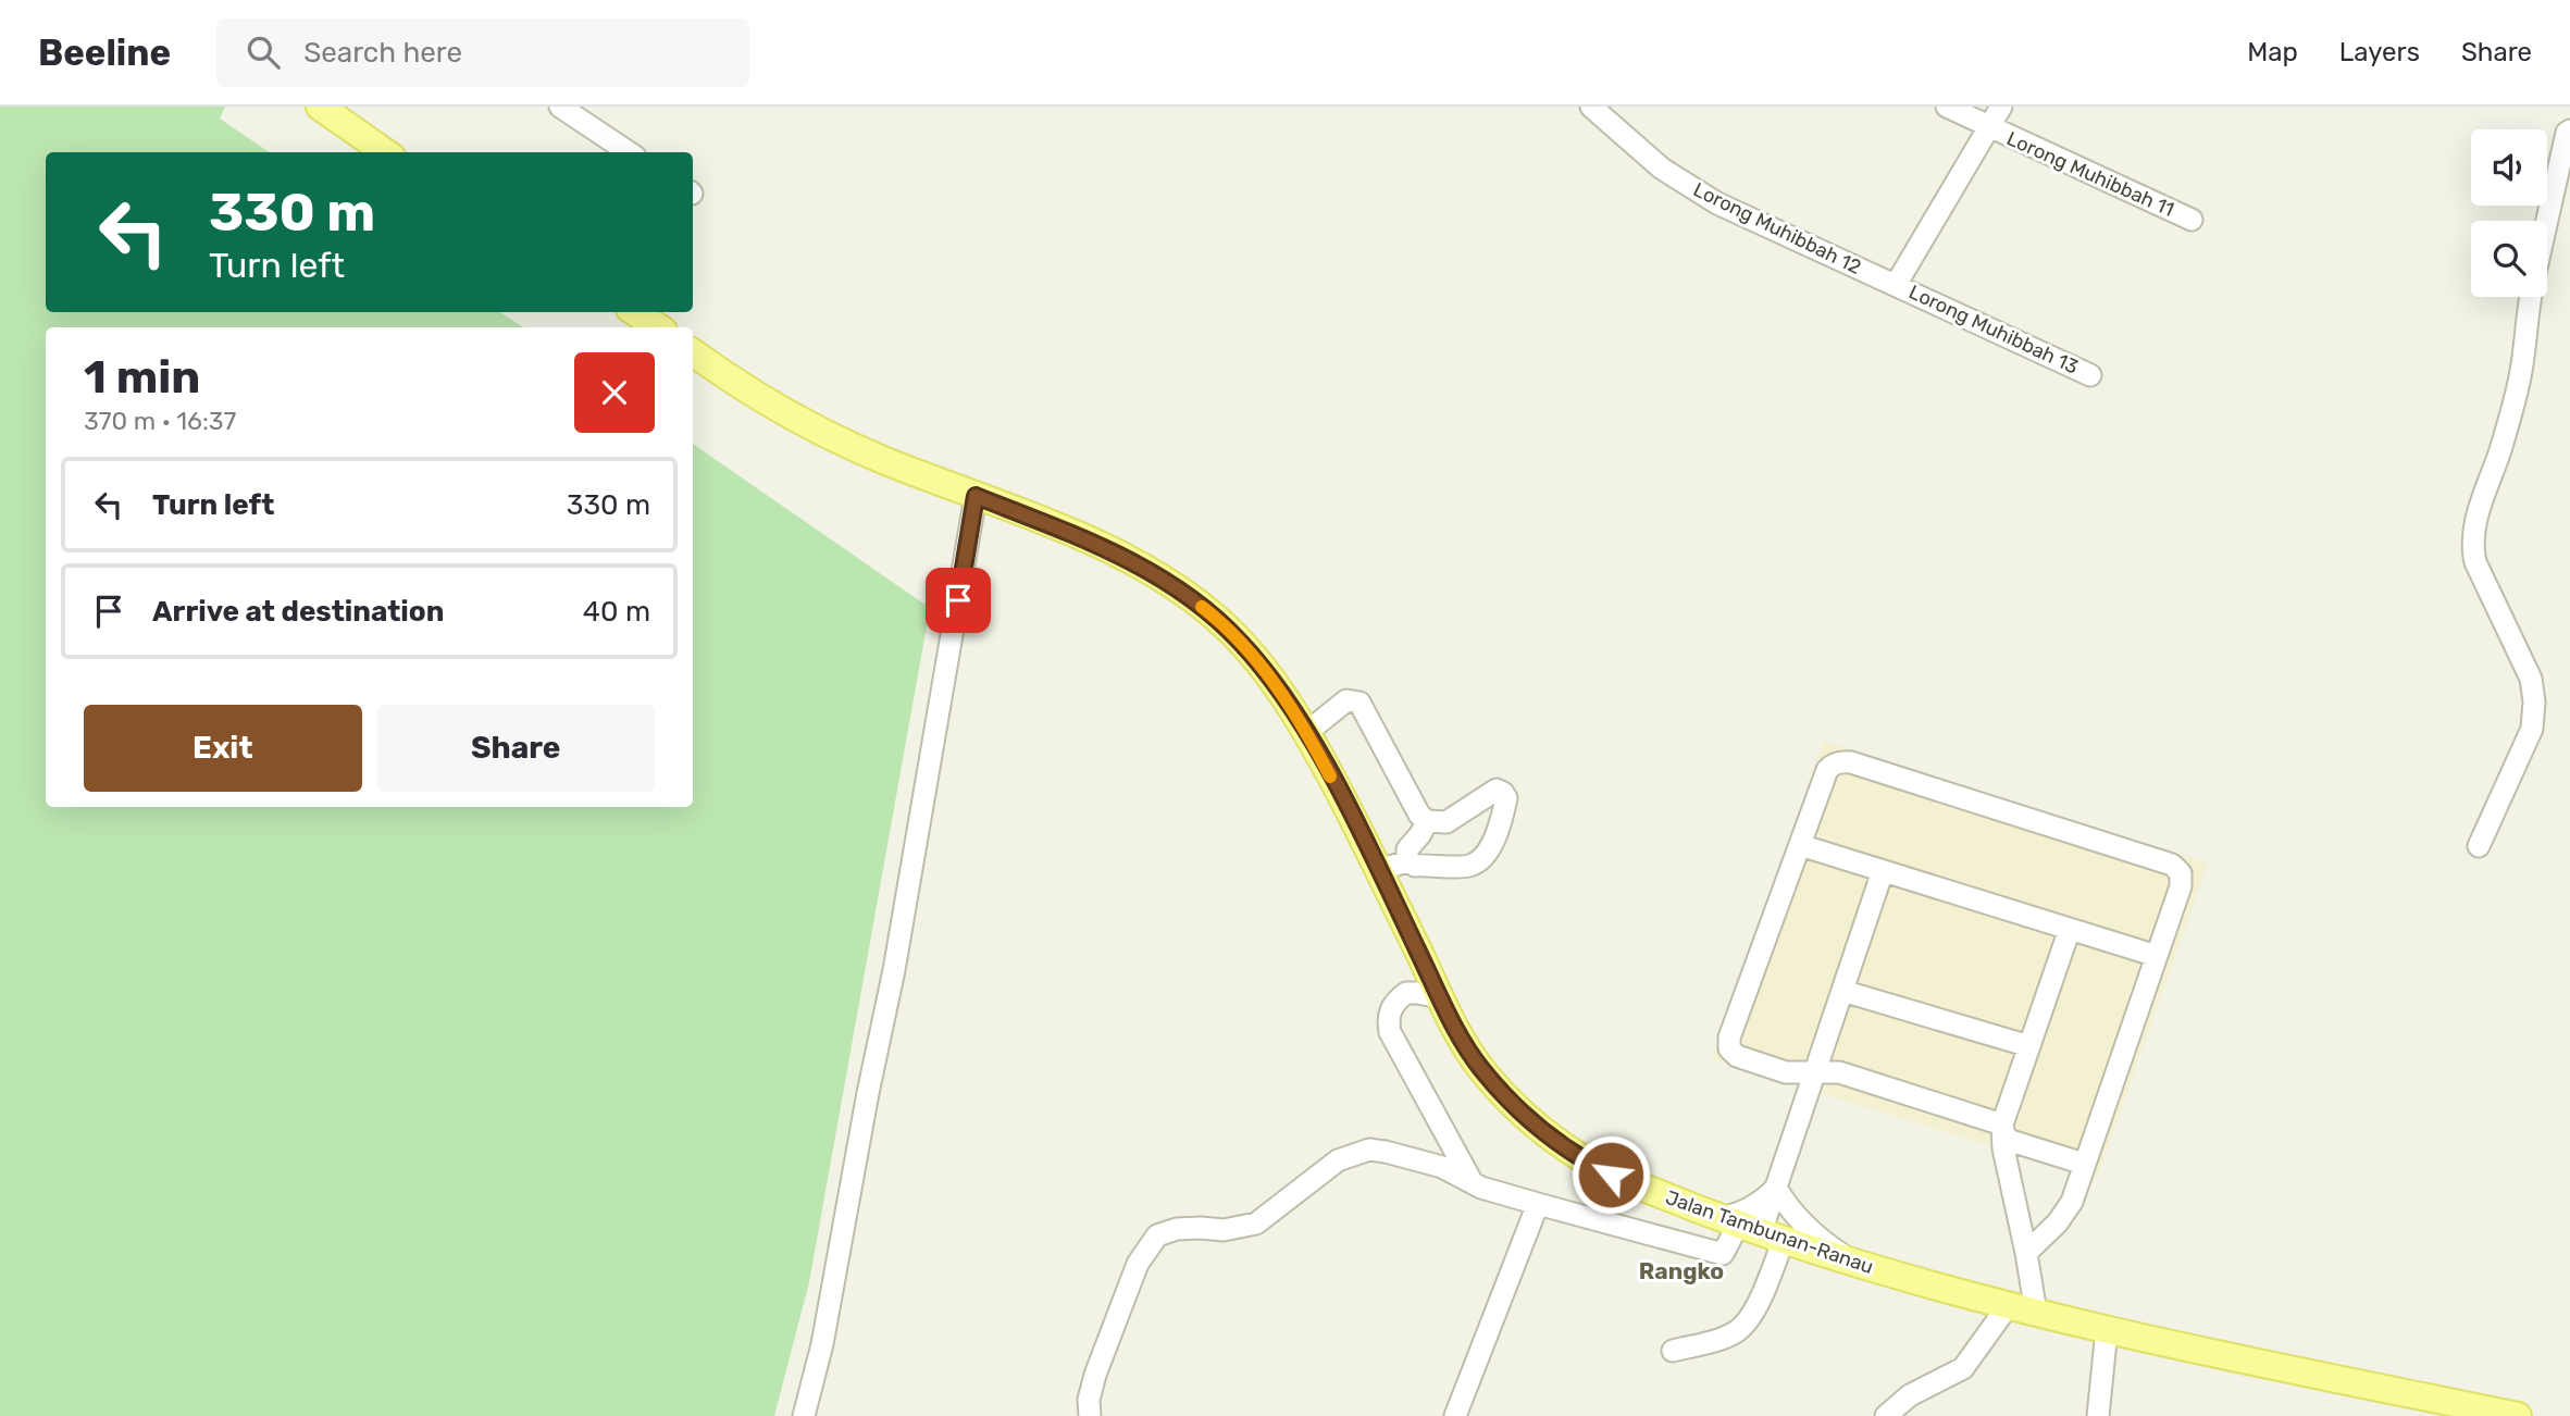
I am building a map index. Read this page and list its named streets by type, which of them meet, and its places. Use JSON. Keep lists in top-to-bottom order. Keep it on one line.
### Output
{"streets":{"main road":["Jalan Tambunan-Ranau"],"street":["Lorong Muhibbah 11","Lorong Muhibbah 12","Lorong Muhibbah 13"]},"crossings":[["Lorong Muhibbah 12","Lorong Muhibbah 13"]],"districts":["Rangko"],"page":{"header":"Beeline","search":"Search here","nav":["Map","Layers","Share"],"turn":["330 m","Turn left"],"heading":["1 min","370 m · 16:37"],"list":[{"name":"Turn left","value":"330 m"},{"name":"Arrive at destination","value":"40 m"}],"buttons":["Exit","Share"]}}
